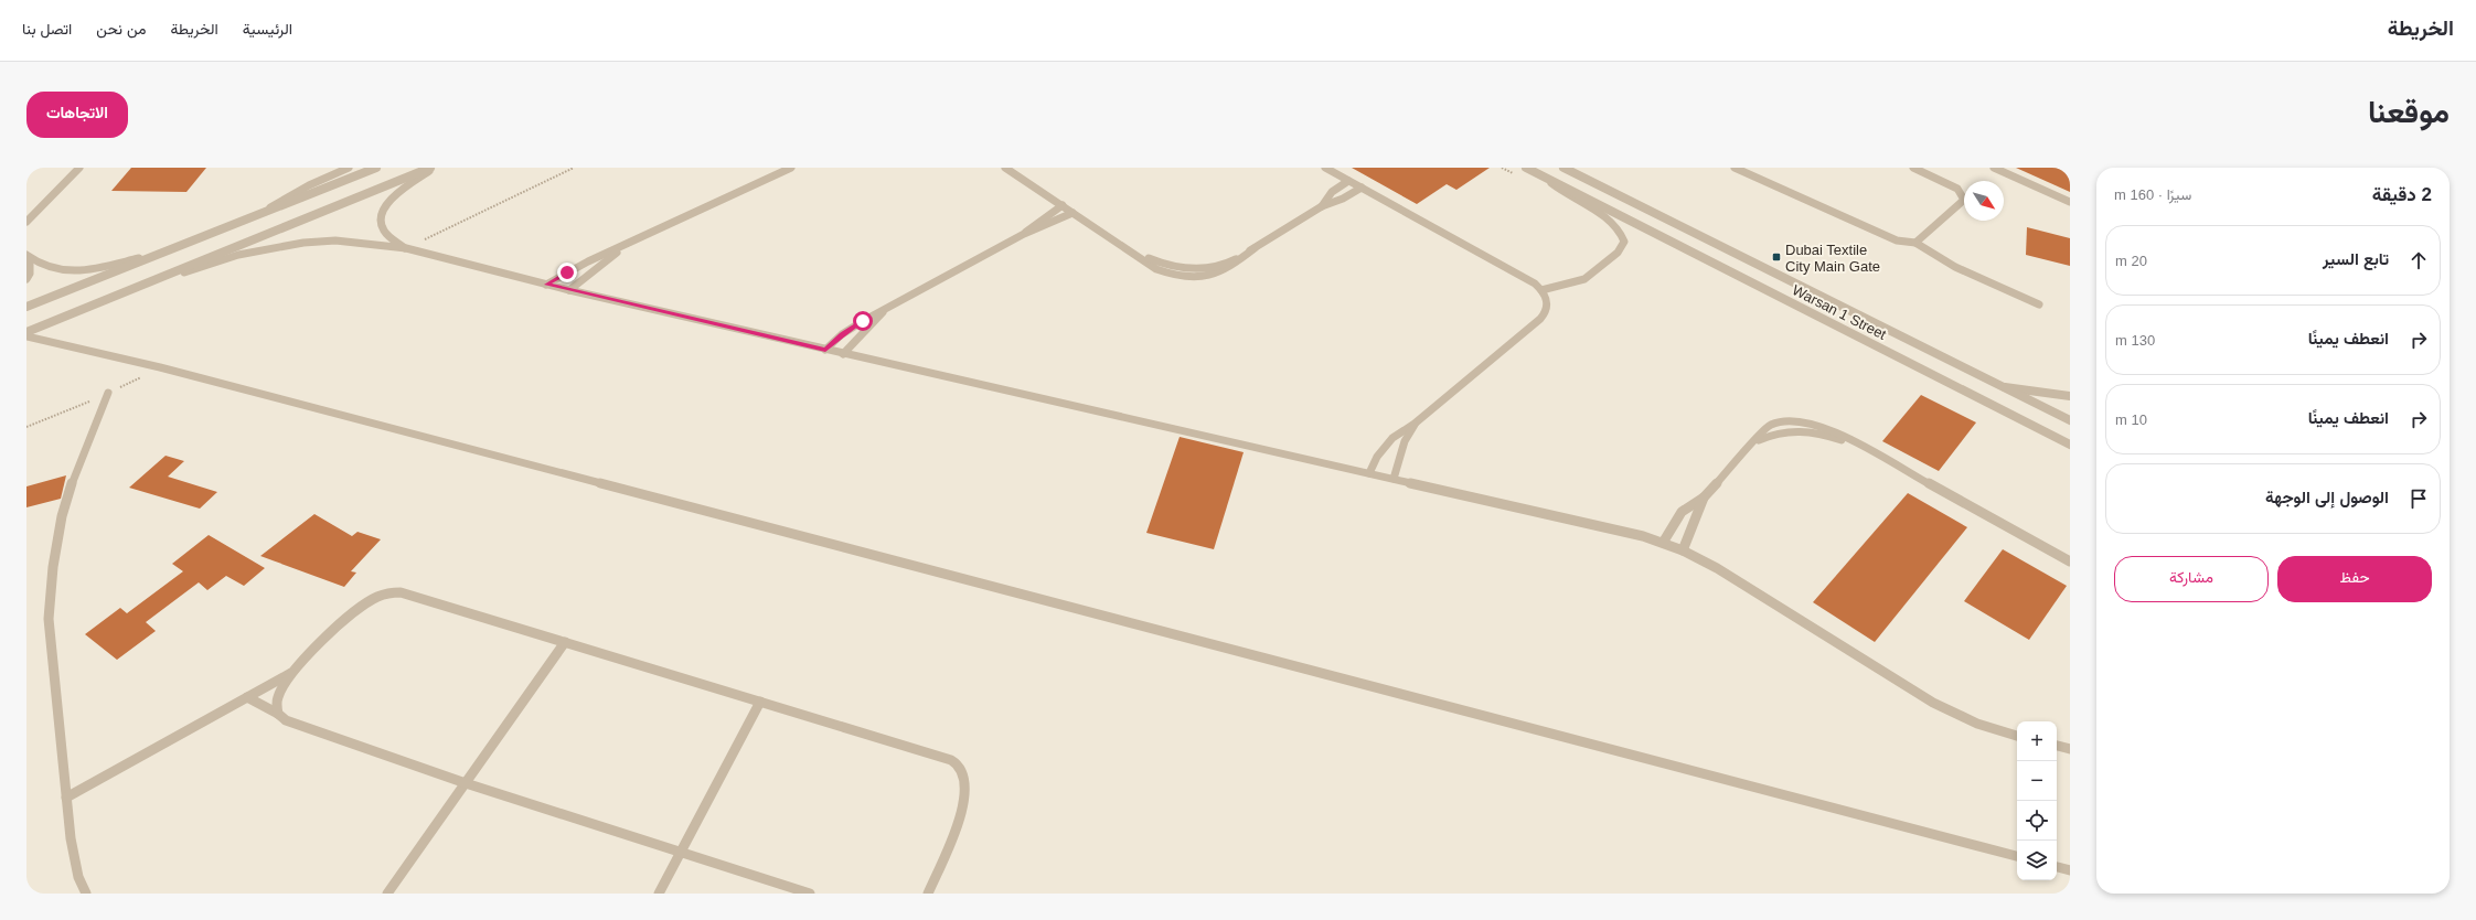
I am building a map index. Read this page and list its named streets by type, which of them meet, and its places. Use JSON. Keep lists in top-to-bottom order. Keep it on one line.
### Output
{"streets":{"street":["Warsan 1 Street"]},"places":{"transit":["Dubai Textile City Main Gate"]},"north":"bottom right","page":{"header":"الخريطة","nav":["الرئيسية","الخريطة","من نحن","اتصل بنا"],"title":"موقعنا","buttons":["الاتجاهات",["حفظ","مشاركة"]],"heading":["2 دقيقة","سيرًا · 160 m"],"list":[["تابع السير","20 m"],["انعطف يمينًا","130 m"],["انعطف يمينًا","10 m"],"الوصول إلى الوجهة"],"map_buttons":["+","−"]}}
